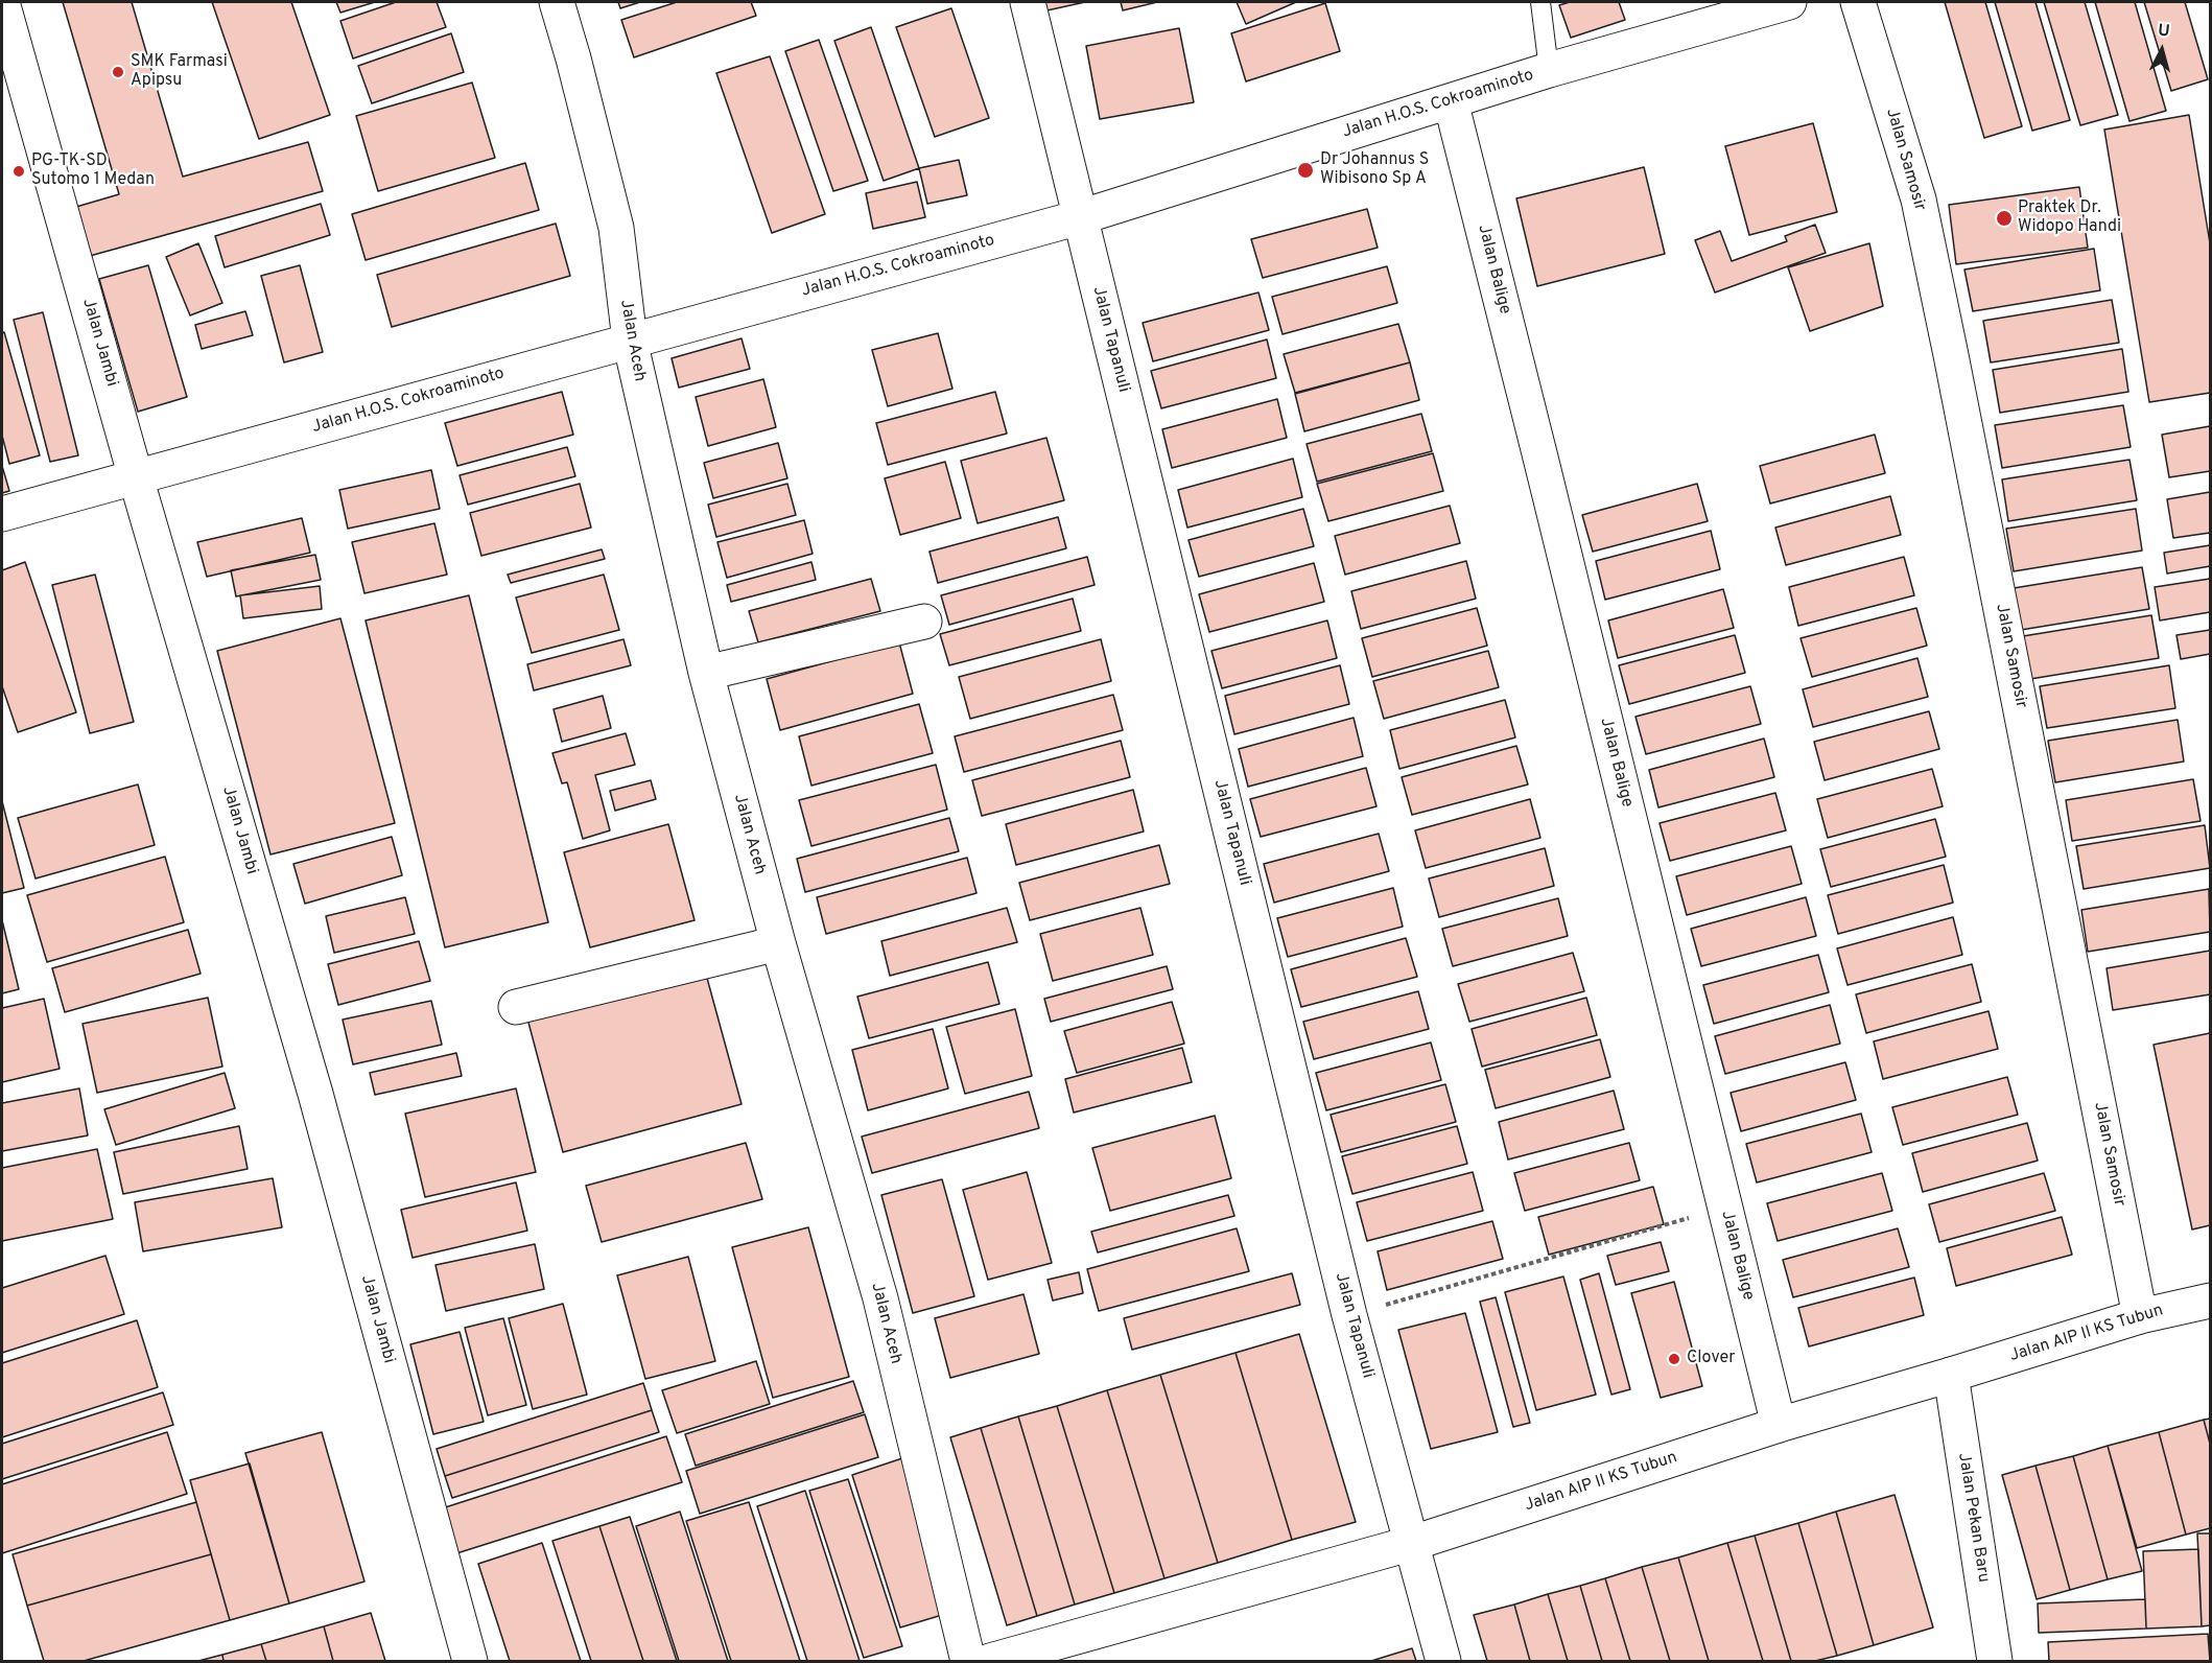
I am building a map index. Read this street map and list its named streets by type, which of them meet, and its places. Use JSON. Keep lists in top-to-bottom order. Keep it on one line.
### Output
{"streets":{"street":["Jalan H.O.S. Cokroaminoto","Jalan Samosir","Jalan Balige","Jalan Tapanuli","Jalan Aceh","Jalan Jambi","Jalan AIP II KS Tubun","Jalan Pekan Baru"]},"crossings":[["Jalan H.O.S. Cokroaminoto","Jalan Balige"],["Jalan H.O.S. Cokroaminoto","Jalan Tapanuli"],["Jalan H.O.S. Cokroaminoto","Jalan Aceh"],["Jalan H.O.S. Cokroaminoto","Jalan Jambi"],["Jalan Samosir","Jalan AIP II KS Tubun"],["Jalan Balige","Jalan AIP II KS Tubun"],["Jalan Tapanuli","Jalan AIP II KS Tubun"],["Jalan AIP II KS Tubun","Jalan Pekan Baru"]],"places":["SMK Farmasi Apipsu","Dr Johannus S Wibisono Sp A","PG-TK-SD Sutomo 1 Medan","Praktek Dr. Widopo Handi","Clover"],"north":"top"}
